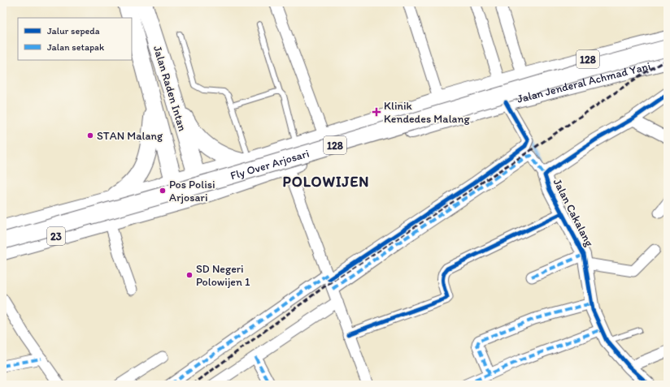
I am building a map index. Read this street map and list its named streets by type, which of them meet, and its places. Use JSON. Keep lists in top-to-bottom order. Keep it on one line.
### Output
{"streets":{"highway":["Jalan Raden Intan","23"],"main road":["128","Jalan Jenderal Achmad Yani","Fly Over Arjosari"],"street":["Jalan Cakalang"]},"crossings":[["Jalan Jenderal Achmad Yani","Jalan Raden Intan"],["Jalan Jenderal Achmad Yani","23"],["Jalan Raden Intan","23"]],"districts":["POLOWIJEN"],"places":{"health":["Klinik Kendedes Malang"],"other":["STAN Malang","Pos Polisi Arjosari","SD Negeri Polowijen 1"]},"legend":["Jalur sepeda","Jalan setapak"]}
